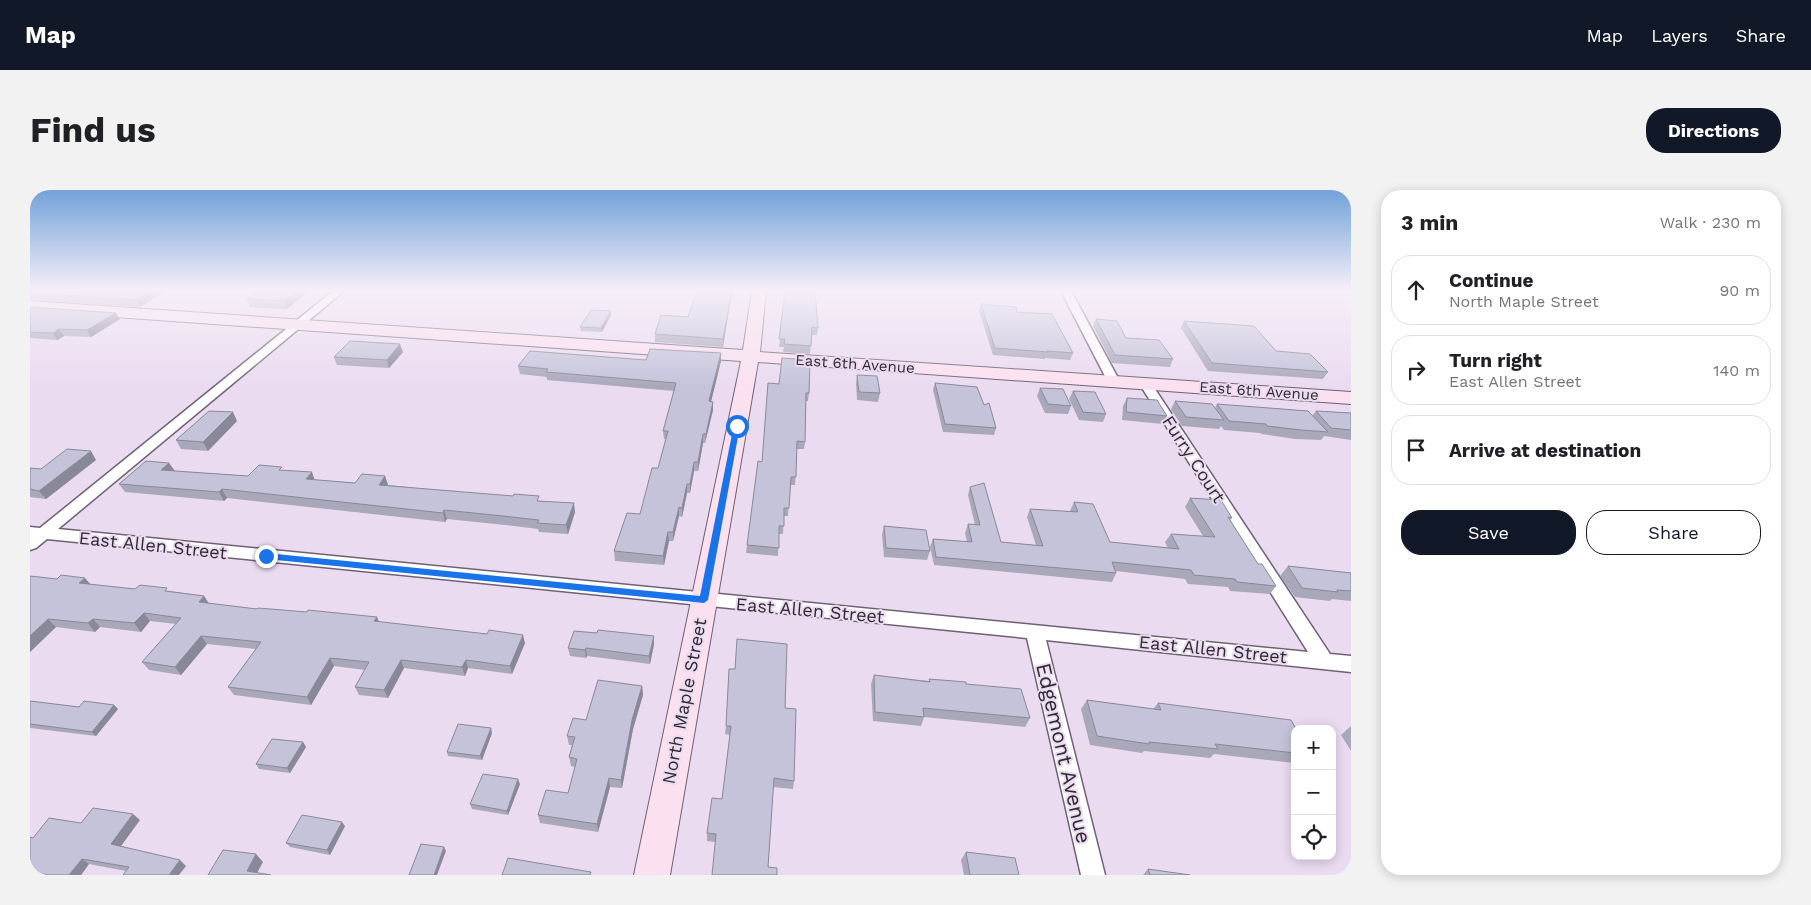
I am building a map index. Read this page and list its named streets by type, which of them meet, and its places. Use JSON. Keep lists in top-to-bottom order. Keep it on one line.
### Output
{"streets":{"street":["East 6th Avenue","Furry Court","East Allen Street","North Maple Street","Edgemont Avenue"]},"crossings":[["East 6th Avenue","Furry Court"],["East 6th Avenue","North Maple Street"],["Furry Court","East Allen Street"],["East Allen Street","North Maple Street"],["East Allen Street","Edgemont Avenue"]],"page":{"header":"Map","nav":["Map","Layers","Share"],"buttons":["Directions",["Save","Share"]],"title":"Find us","heading":["3 min","Walk · 230 m"],"list":[["Continue","North Maple Street","90 m"],["Turn right","East Allen Street","140 m"],"Arrive at destination"],"map_buttons":["+","−"]}}
